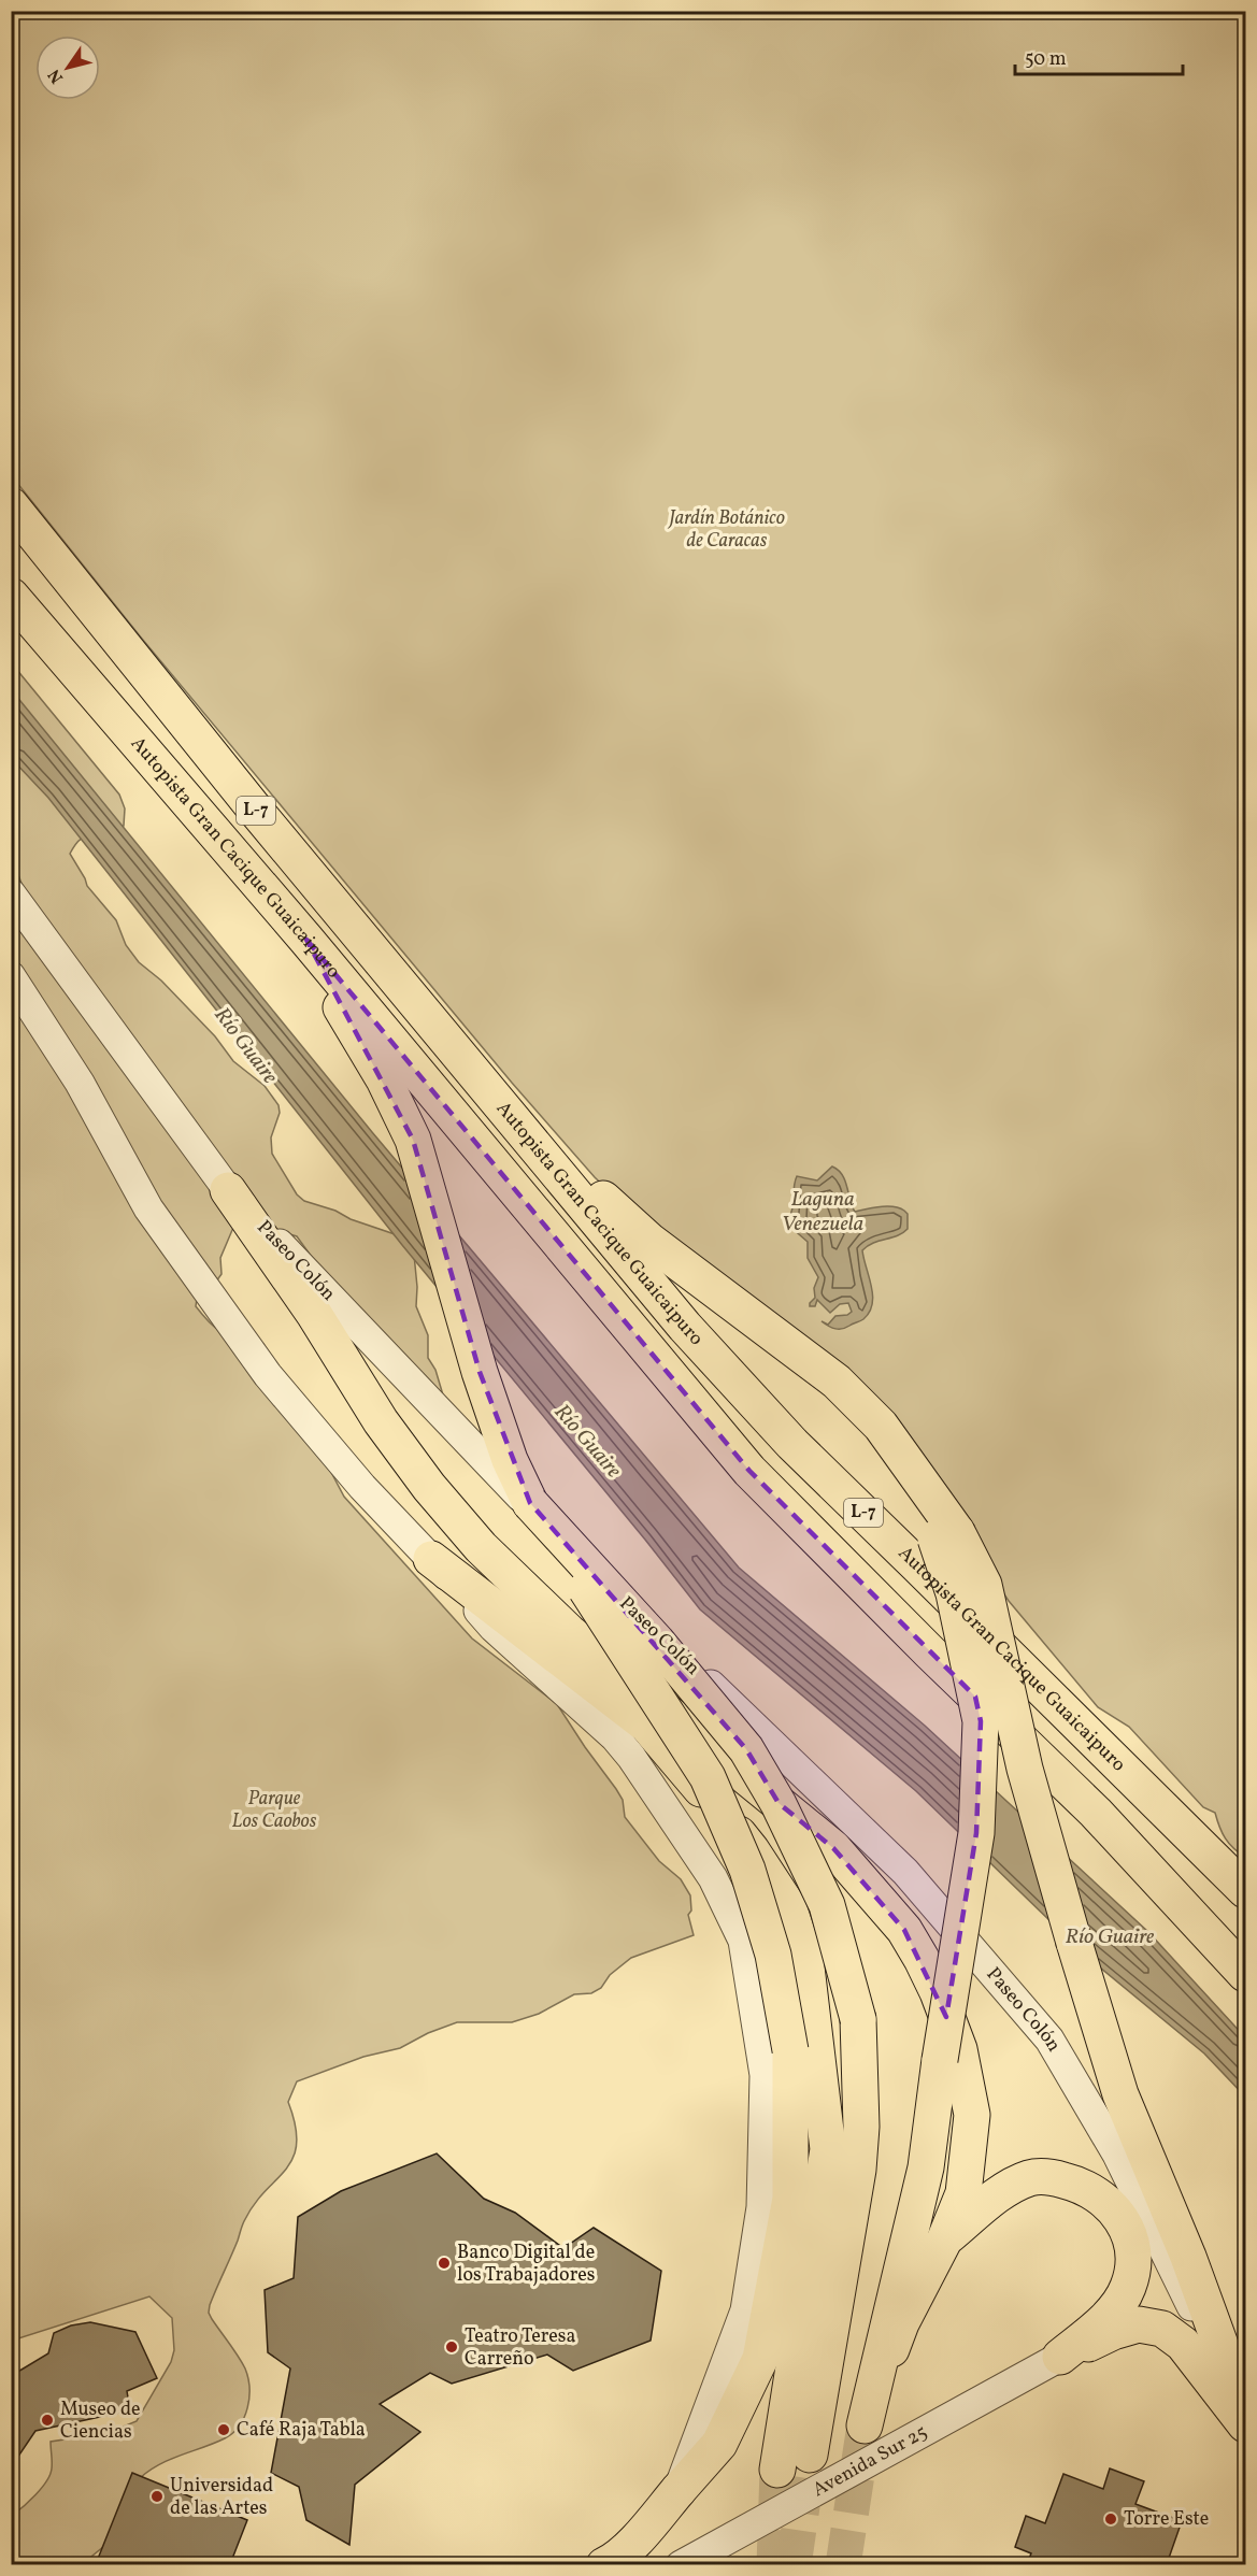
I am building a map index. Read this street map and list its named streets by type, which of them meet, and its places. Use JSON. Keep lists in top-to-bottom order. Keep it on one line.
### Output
{"streets":{"main road":["L-7","Autopista Gran Cacique Guaicaipuro"],"street":["Paseo Colón","Avenida Sur 25"]},"water":["Río Guaire","Laguna Venezuela"],"parks":["Jardín Botánico de Caracas","Parque Los Caobos"],"places":["Banco Digital de los Trabajadores","Teatro Teresa Carreño","Museo de Ciencias","Café Raja Tabla","Universidad de las Artes","Torre Este"],"scale_bar":"50 m","north":"bottom left"}
